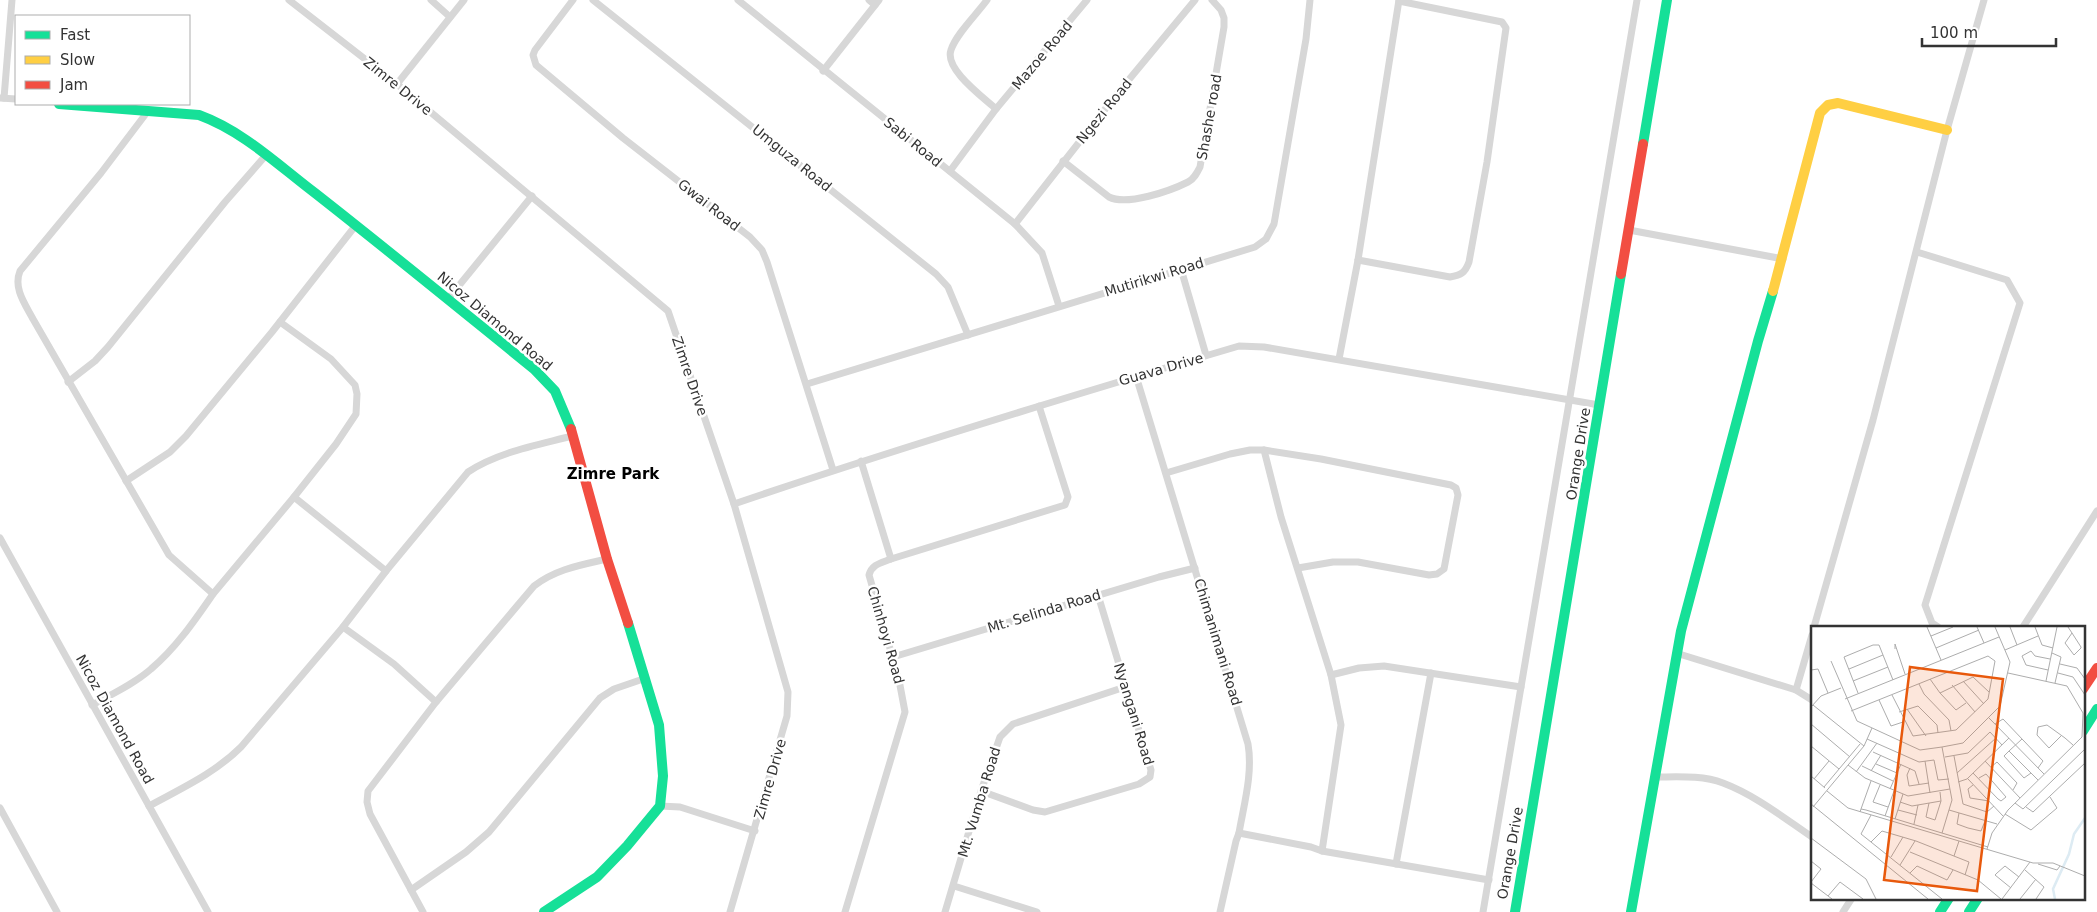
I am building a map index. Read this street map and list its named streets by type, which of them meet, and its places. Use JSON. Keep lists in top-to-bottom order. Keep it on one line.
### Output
{"streets":{"main road":["Nicoz Diamond Road","Orange Drive"],"street":["Mazoe Road","Zimre Drive","Ngezi Road","Shashe road","Sabi Road","Umguza Road","Gwai Road","Mutirikwi Road","Guava Drive","Mt. Selinda Road","Chinhoyi Road","Chimanimani Road","Nyangani Road","Mt. Vumba Road"]},"crossings":[["Mazoe Road","Sabi Road"],["Zimre Drive","Guava Drive"],["Ngezi Road","Shashe road"],["Ngezi Road","Sabi Road"],["Sabi Road","Mutirikwi Road"],["Umguza Road","Mutirikwi Road"],["Gwai Road","Mutirikwi Road"],["Gwai Road","Guava Drive"],["Guava Drive","Orange Drive"],["Guava Drive","Chinhoyi Road"],["Guava Drive","Chimanimani Road"],["Mt. Selinda Road","Chinhoyi Road"],["Mt. Selinda Road","Chimanimani Road"],["Mt. Selinda Road","Nyangani Road"],["Nyangani Road","Mt. Vumba Road"]],"districts":["Zimre Park"],"legend":["Fast","Slow","Jam"],"scale_bar":"100 m"}
